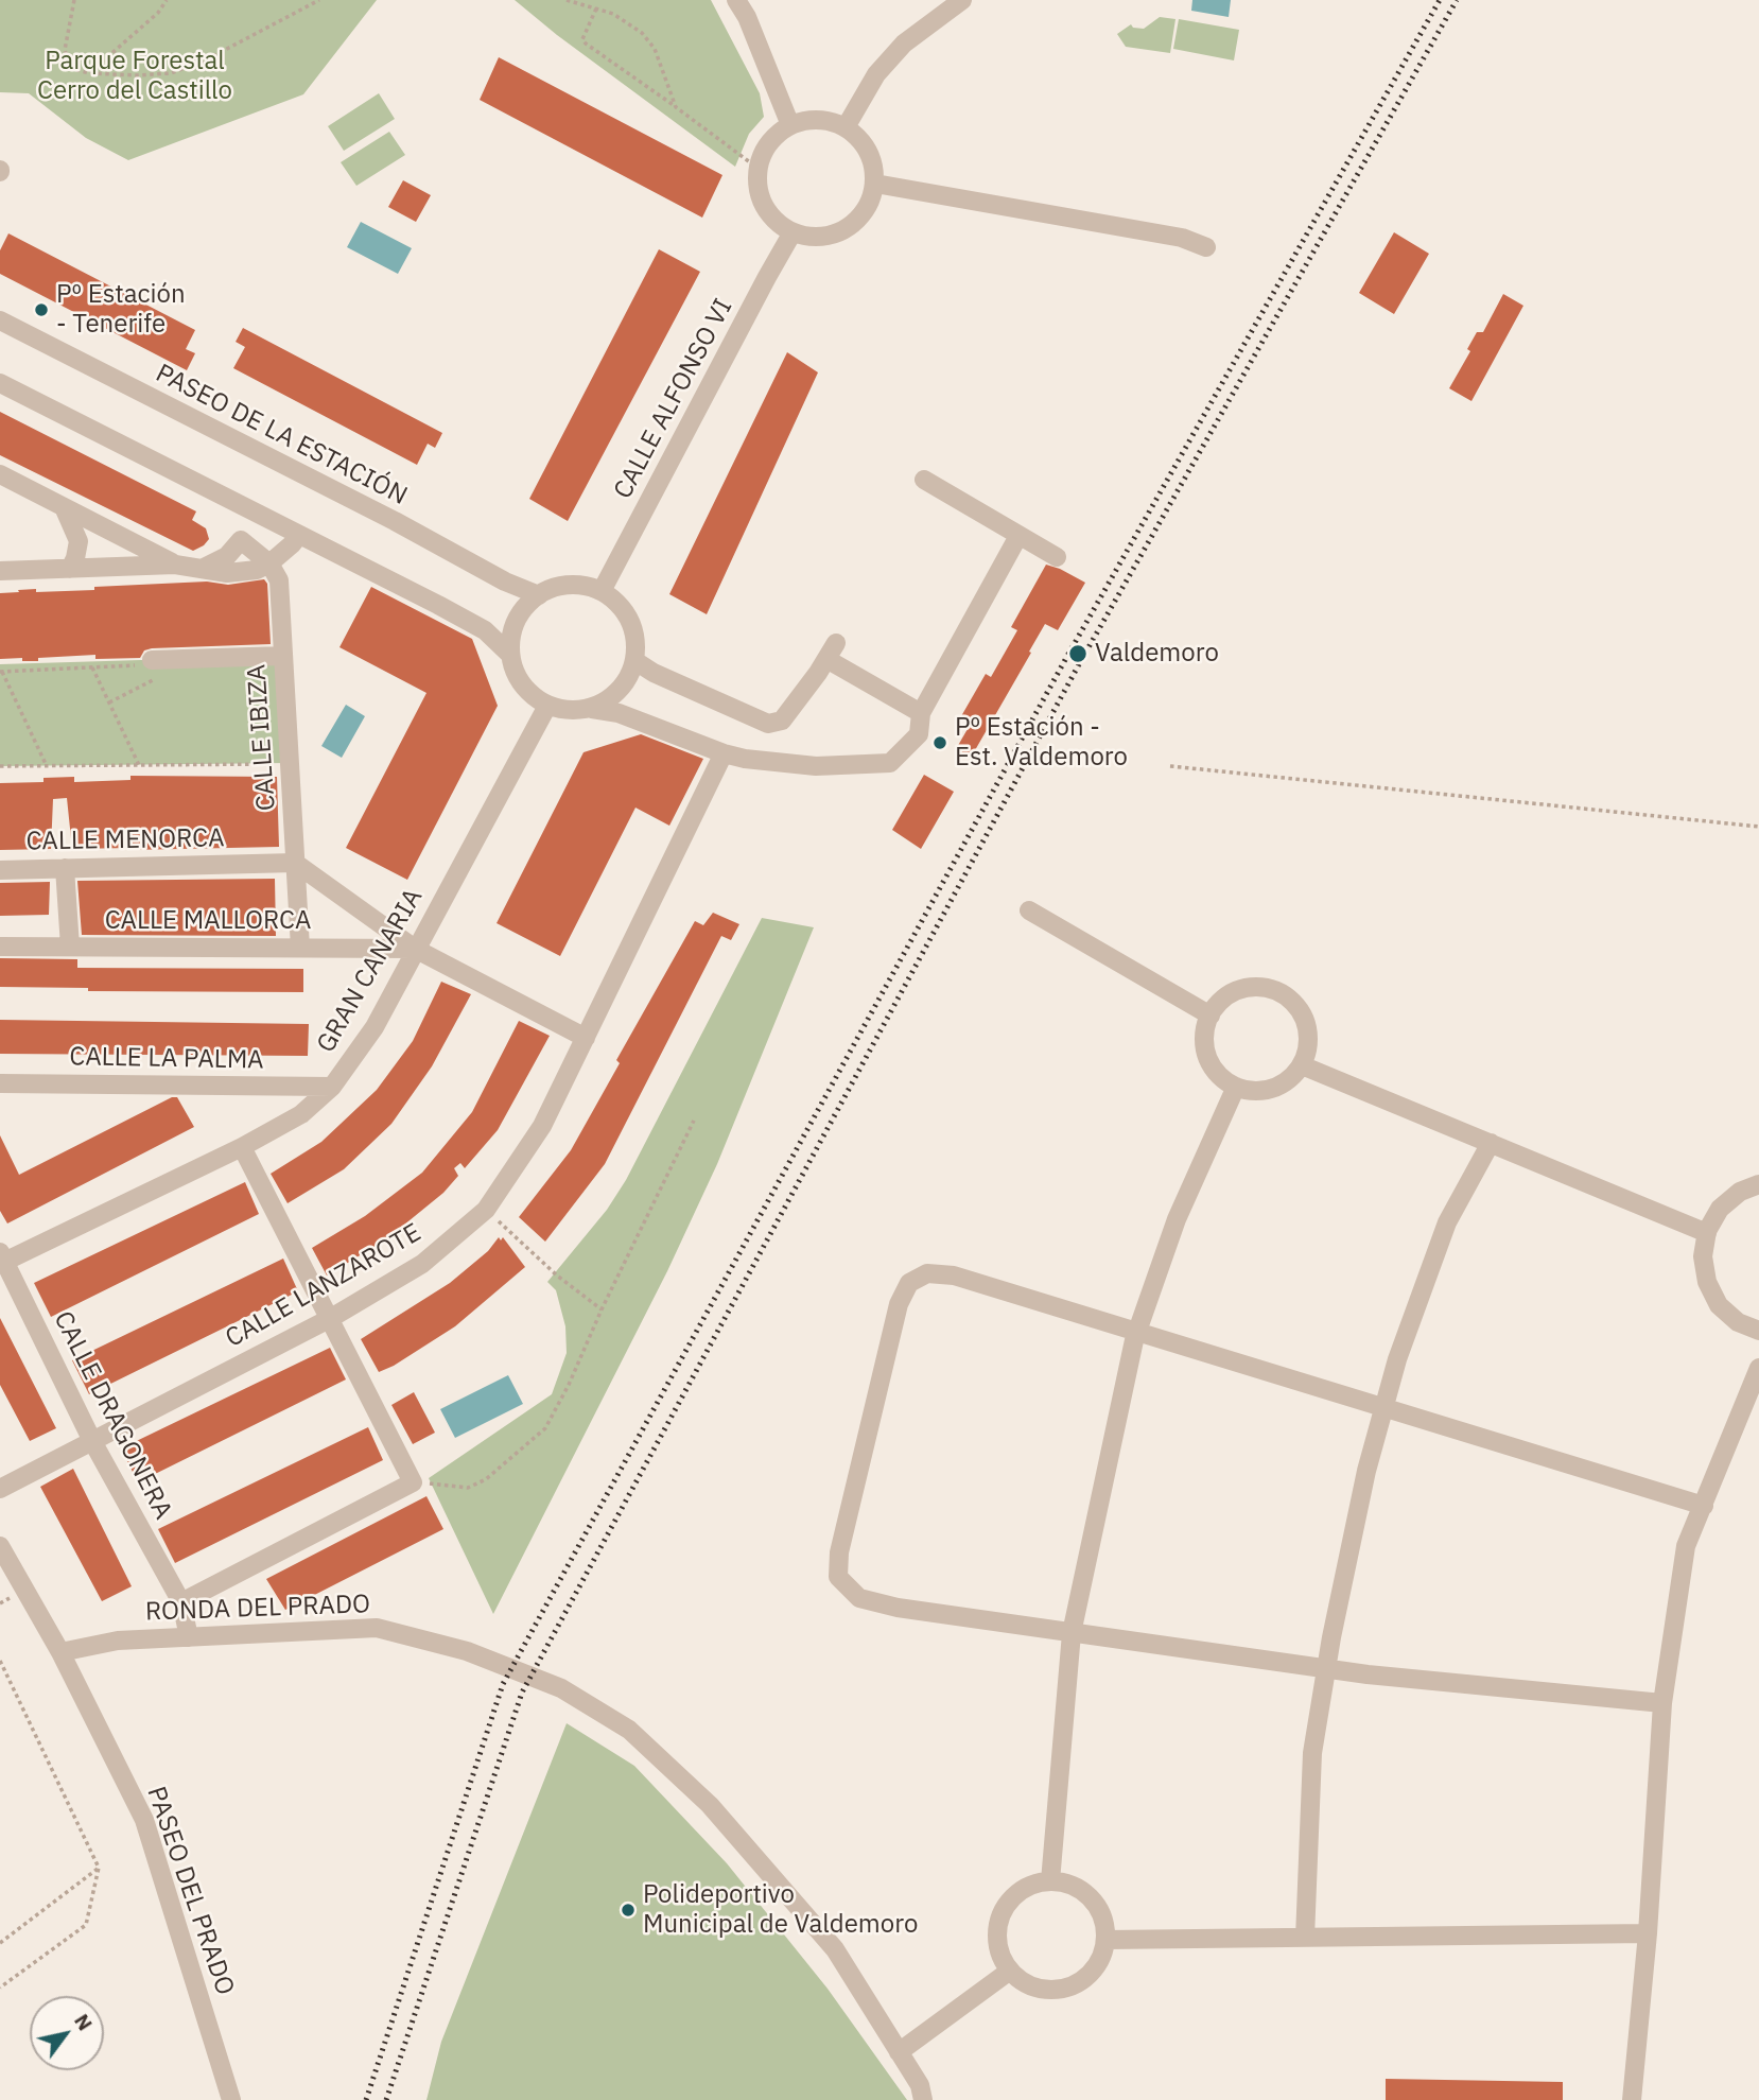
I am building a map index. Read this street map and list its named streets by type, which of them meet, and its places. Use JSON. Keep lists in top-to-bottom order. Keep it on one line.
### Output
{"streets":{"street":["CALLE ALFONSO VI","PASEO DE LA ESTACIÓN","CALLE IBIZA","CALLE MENORCA","CALLE MALLORCA","GRAN CANARIA","CALLE LA PALMA","CALLE LANZAROTE","CALLE DRAGONERA","RONDA DEL PRADO","PASEO DEL PRADO"]},"crossings":[["CALLE ALFONSO VI","PASEO DE LA ESTACIÓN"],["CALLE ALFONSO VI","GRAN CANARIA"],["PASEO DE LA ESTACIÓN","GRAN CANARIA"],["CALLE IBIZA","CALLE MENORCA"],["CALLE IBIZA","CALLE MALLORCA"],["CALLE MALLORCA","GRAN CANARIA"],["GRAN CANARIA","CALLE LA PALMA"],["GRAN CANARIA","CALLE DRAGONERA"],["CALLE LANZAROTE","CALLE DRAGONERA"],["CALLE DRAGONERA","RONDA DEL PRADO"],["RONDA DEL PRADO","PASEO DEL PRADO"]],"parks":["Parque Forestal Cerro del Castillo"],"places":["Pº Estación - Tenerife","Valdemoro","Pº Estación - Est. Valdemoro","Polideportivo Municipal de Valdemoro"],"north":"top right"}
